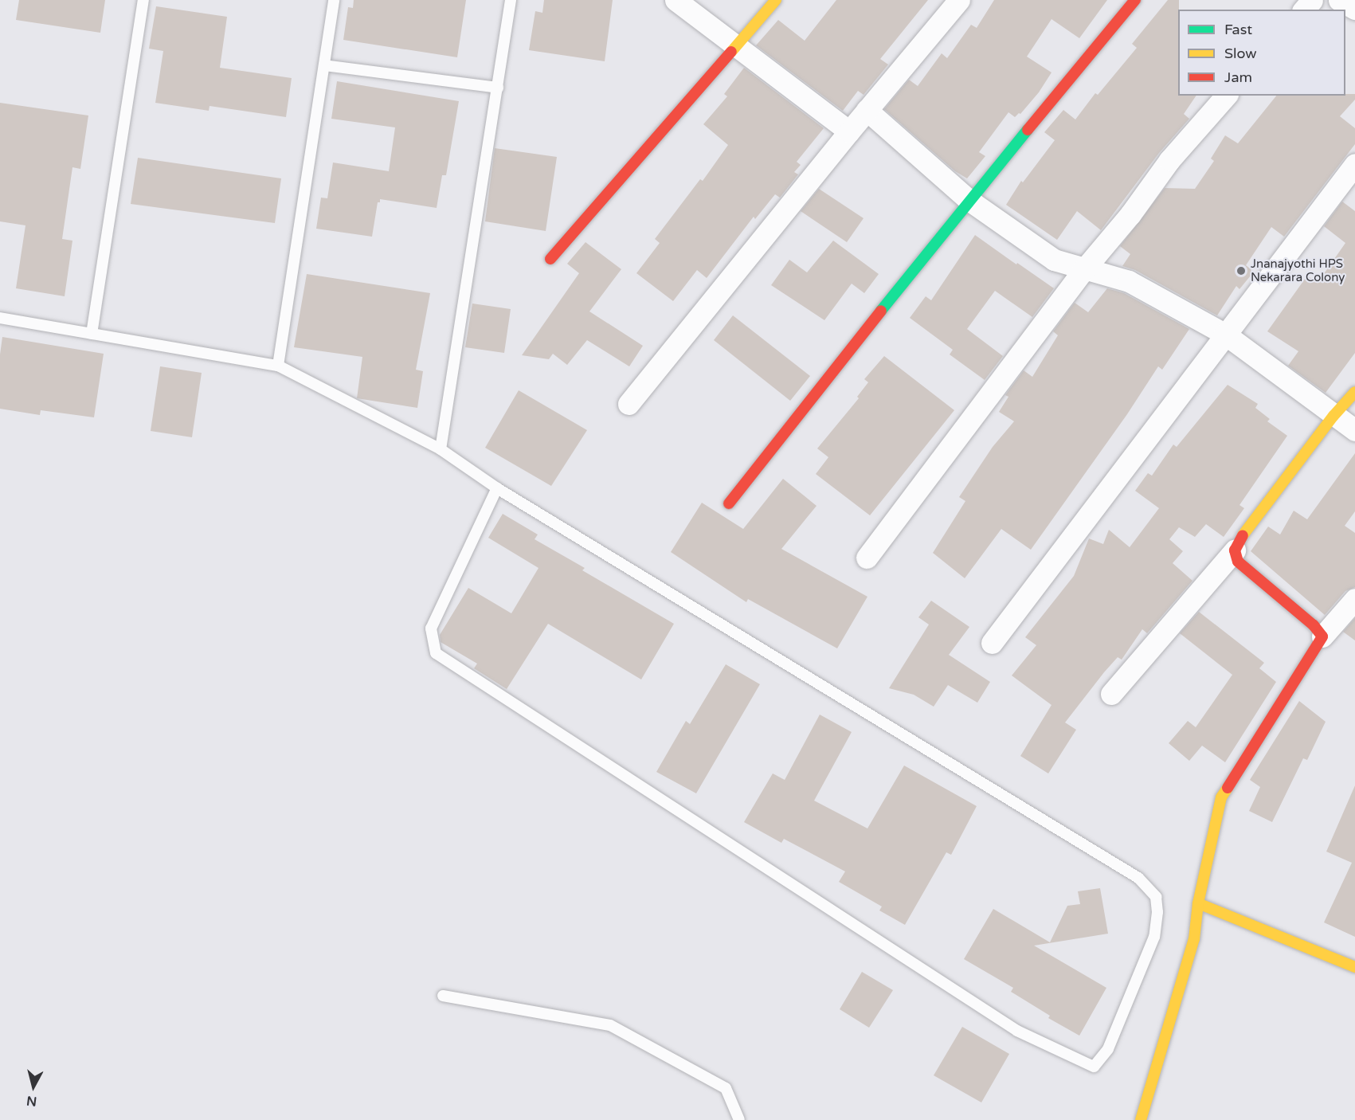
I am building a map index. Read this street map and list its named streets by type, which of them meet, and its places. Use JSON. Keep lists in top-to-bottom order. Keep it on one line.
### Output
{"places":["Jnanajyothi HPS Nekarara Colony"],"legend":["Fast","Slow","Jam"],"north":"bottom"}
